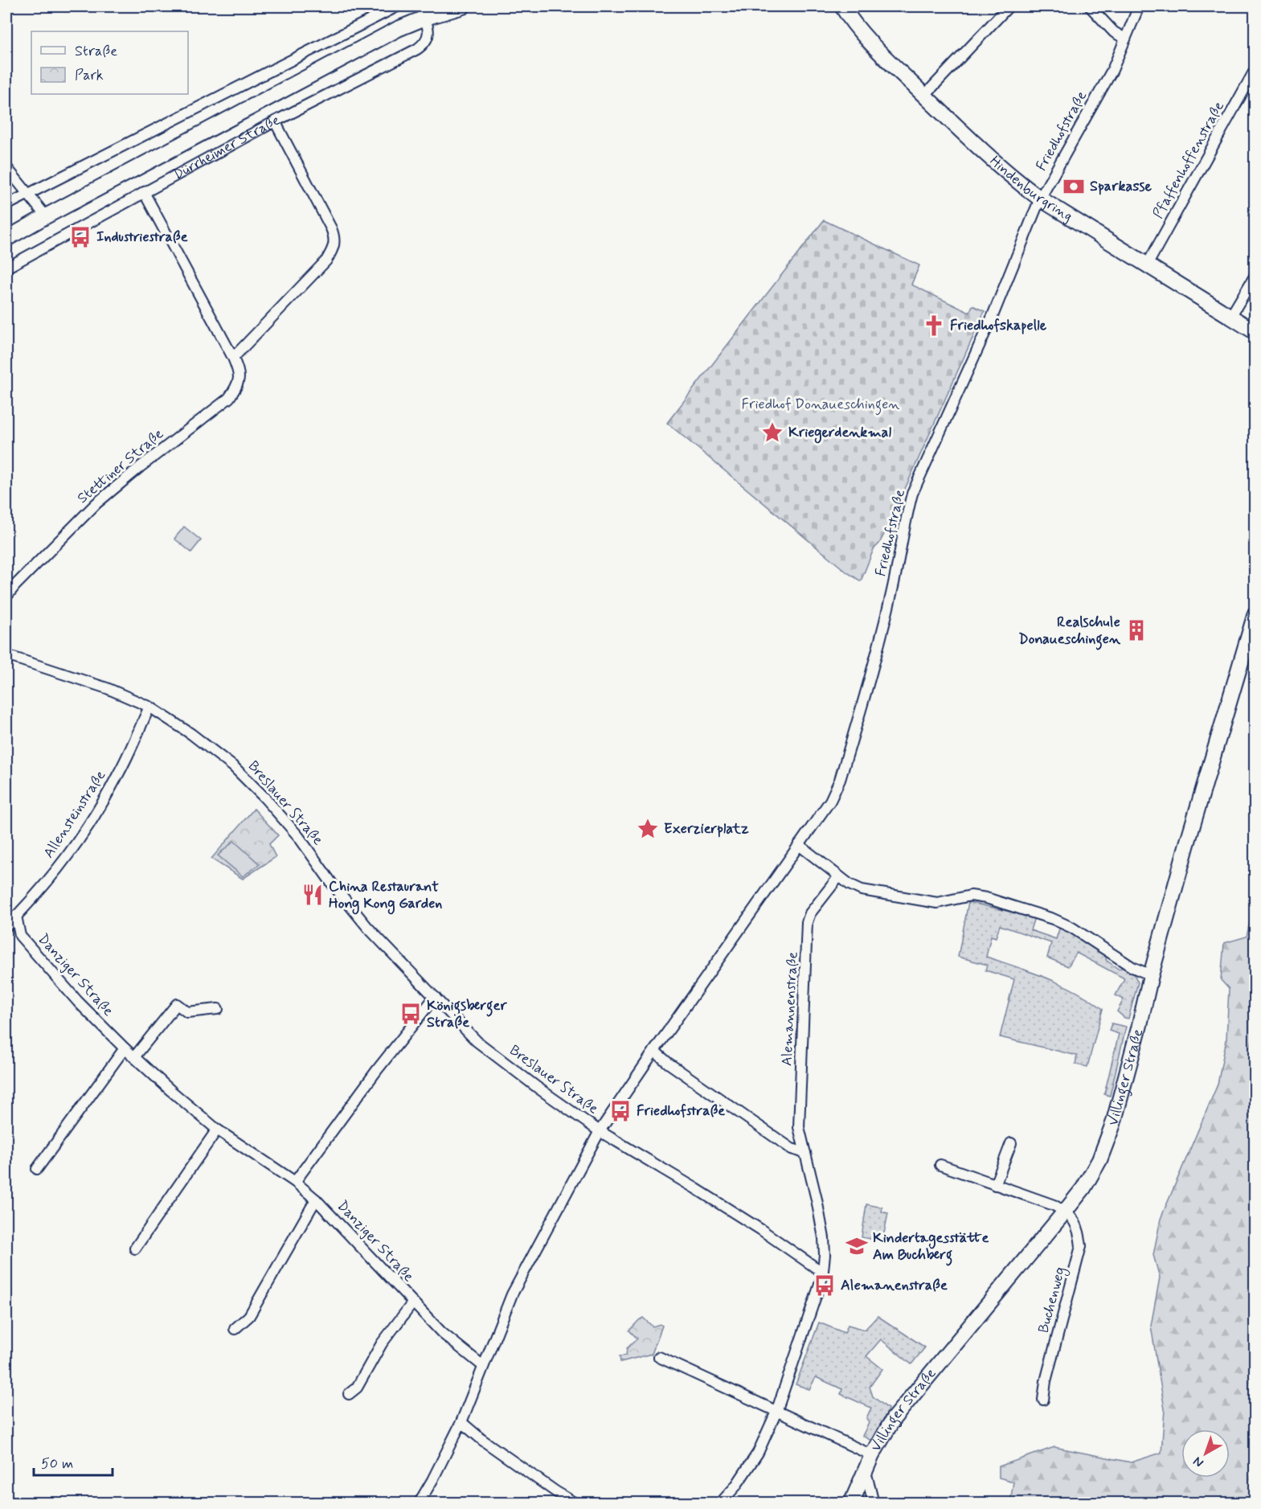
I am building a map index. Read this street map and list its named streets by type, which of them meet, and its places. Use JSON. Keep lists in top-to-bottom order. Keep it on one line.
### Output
{"streets":{"main road":["Dürrheimer Straße","Hindenburgring","Villinger Straße"],"street":["Friedhofstraße","Pfaffenhoffenstraße","Stettiner Straße","Breslauer Straße","Allensteinstraße","Danziger Straße","Alemannenstraße","Buchenweg"]},"crossings":[["Friedhofstraße","Hindenburgring"],["Friedhofstraße","Breslauer Straße"],["Friedhofstraße","Danziger Straße"],["Dürrheimer Straße","Stettiner Straße"],["Pfaffenhoffenstraße","Hindenburgring"],["Breslauer Straße","Allensteinstraße"],["Breslauer Straße","Alemannenstraße"],["Allensteinstraße","Danziger Straße"],["Villinger Straße","Buchenweg"]],"parks":["Friedhof Donaueschingen"],"places":{"bank":["Sparkasse"],"bus stop":["Industriestraße","Königsberger Straße","Friedhofstraße","Alemanenstraße"],"church":["Friedhofskapelle"],"place":["Kriegerdenkmal","Exerzierplatz"],"building":["Realschule Donaueschingen"],"restaurant":["China Restaurant Hong Kong Garden"],"school or university":["Kindertagesstätte Am Buchberg"]},"legend":["Straße","Park"],"scale_bar":"50 m","north":"bottom left"}
